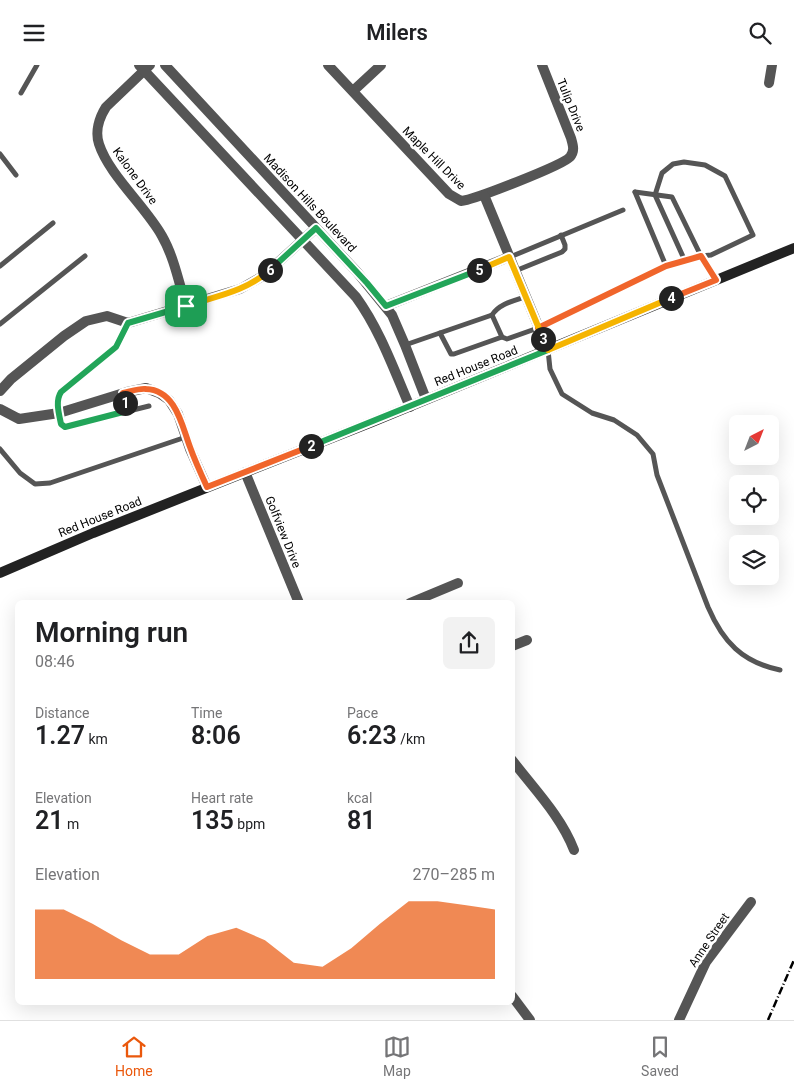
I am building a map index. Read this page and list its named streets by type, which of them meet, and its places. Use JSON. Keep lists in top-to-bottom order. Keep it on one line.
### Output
{"streets":{"main road":["Red House Road"],"street":["Tulip Drive","Maple Hill Drive","Kalone Drive","Madison Hills Boulevard","Golfview Drive","Anne Street"]},"crossings":[["Tulip Drive","Maple Hill Drive"],["Kalone Drive","Madison Hills Boulevard"],["Madison Hills Boulevard","Red House Road"],["Red House Road","Golfview Drive"]],"north":"top right","page":{"header":"Milers","pins":["5","6","4","3","1","2"],"heading":["Morning run","08:46"],"stats":[["Distance","1.27 km"],["Time","8:06"],["Pace","6:23 /km"],["Elevation","21 m"],["Heart rate","135 bpm"],["kcal","81"]],"chart":["Elevation","270–285 m"],"tabs":["Home","Map","Saved"]}}
